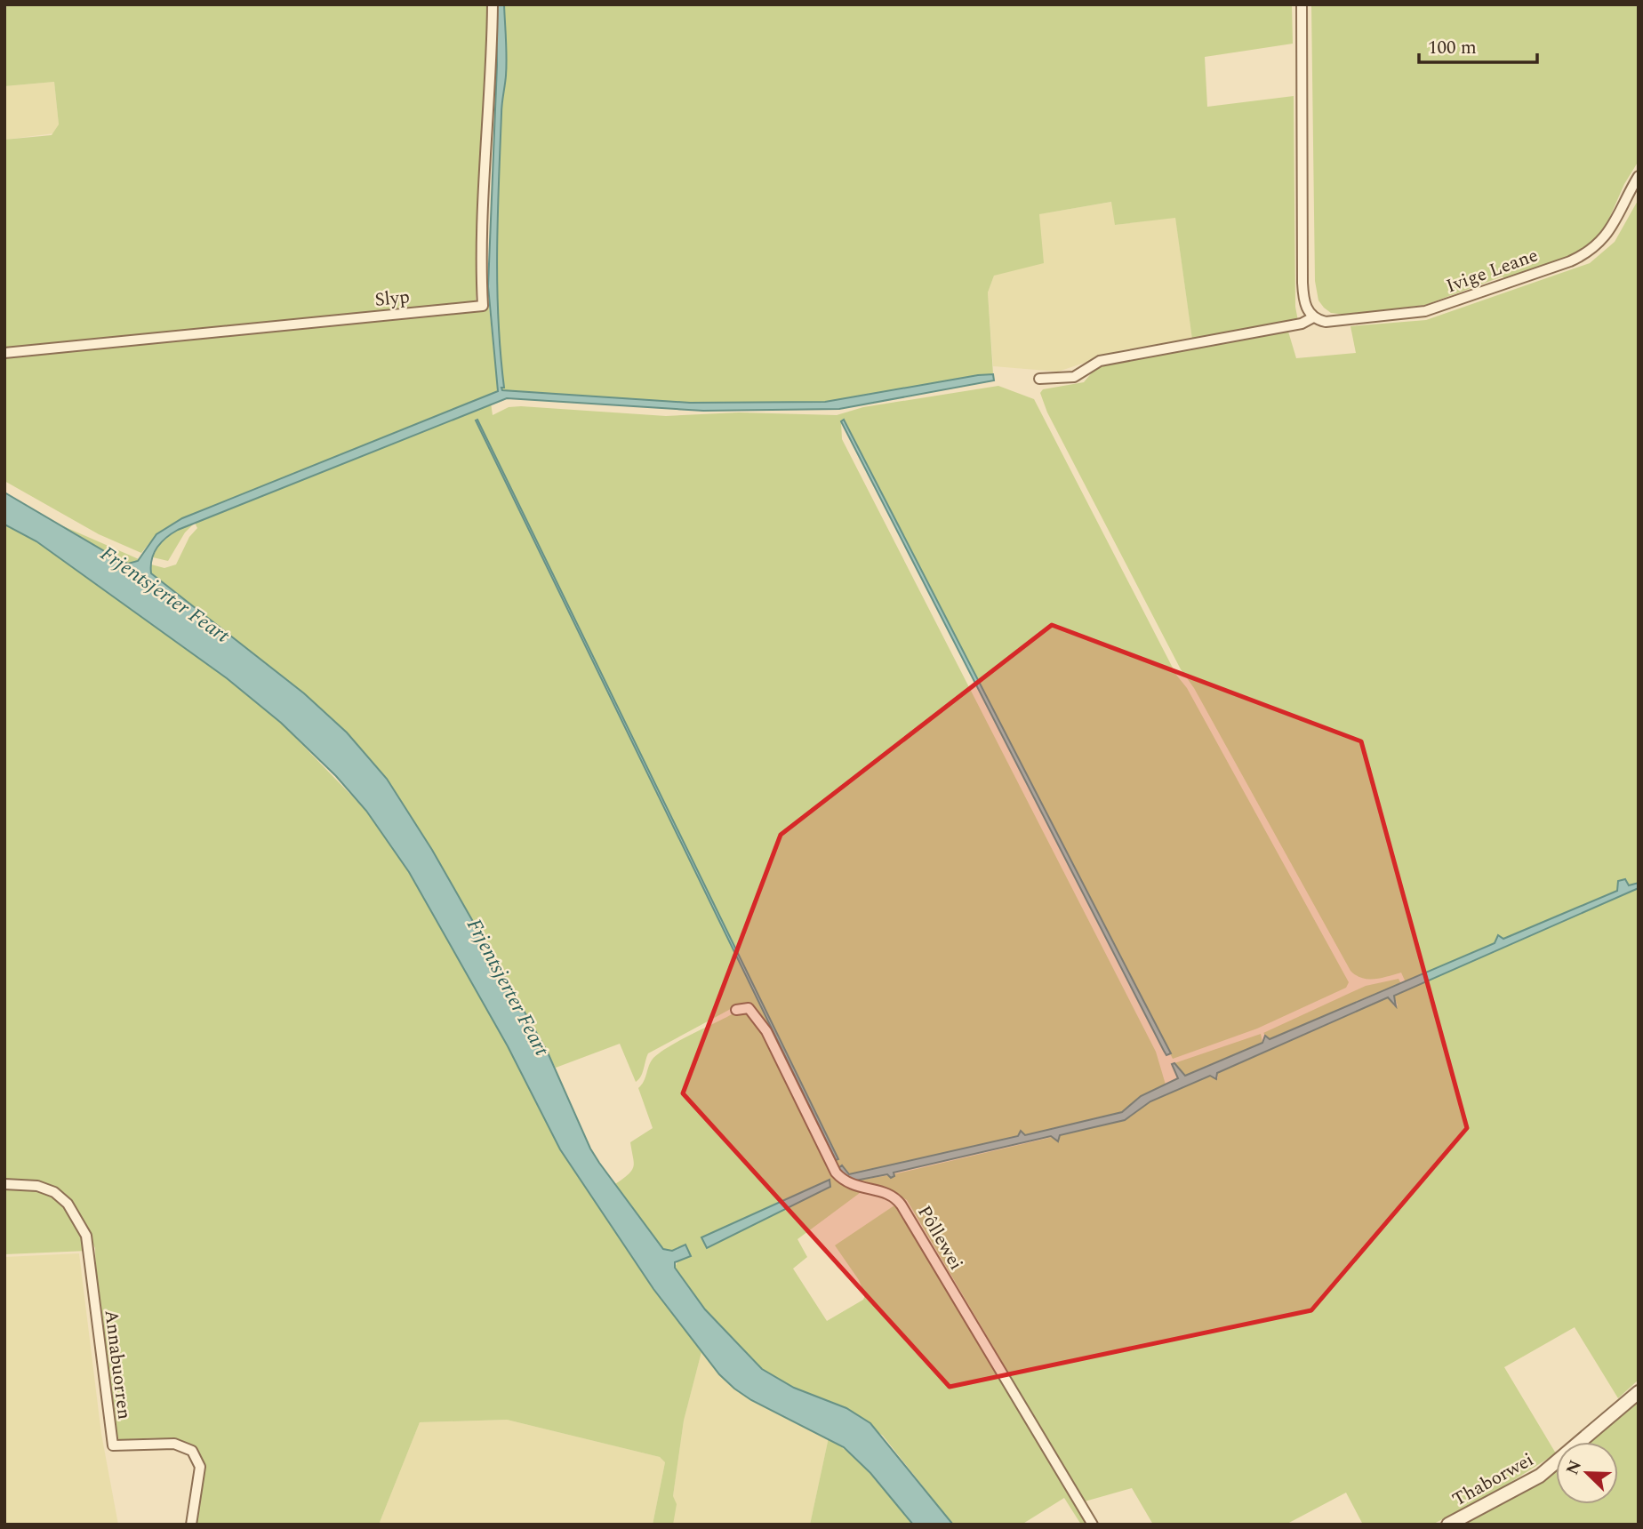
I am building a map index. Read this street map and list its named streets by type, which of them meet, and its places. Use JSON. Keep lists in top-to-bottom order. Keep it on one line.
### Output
{"streets":{"street":["Ivige Leane","Slyp","Pôllewei","Annabuorren","Thaborwei"]},"water":["Frjentsjerter Feart"],"scale_bar":"100 m","north":"top left"}
